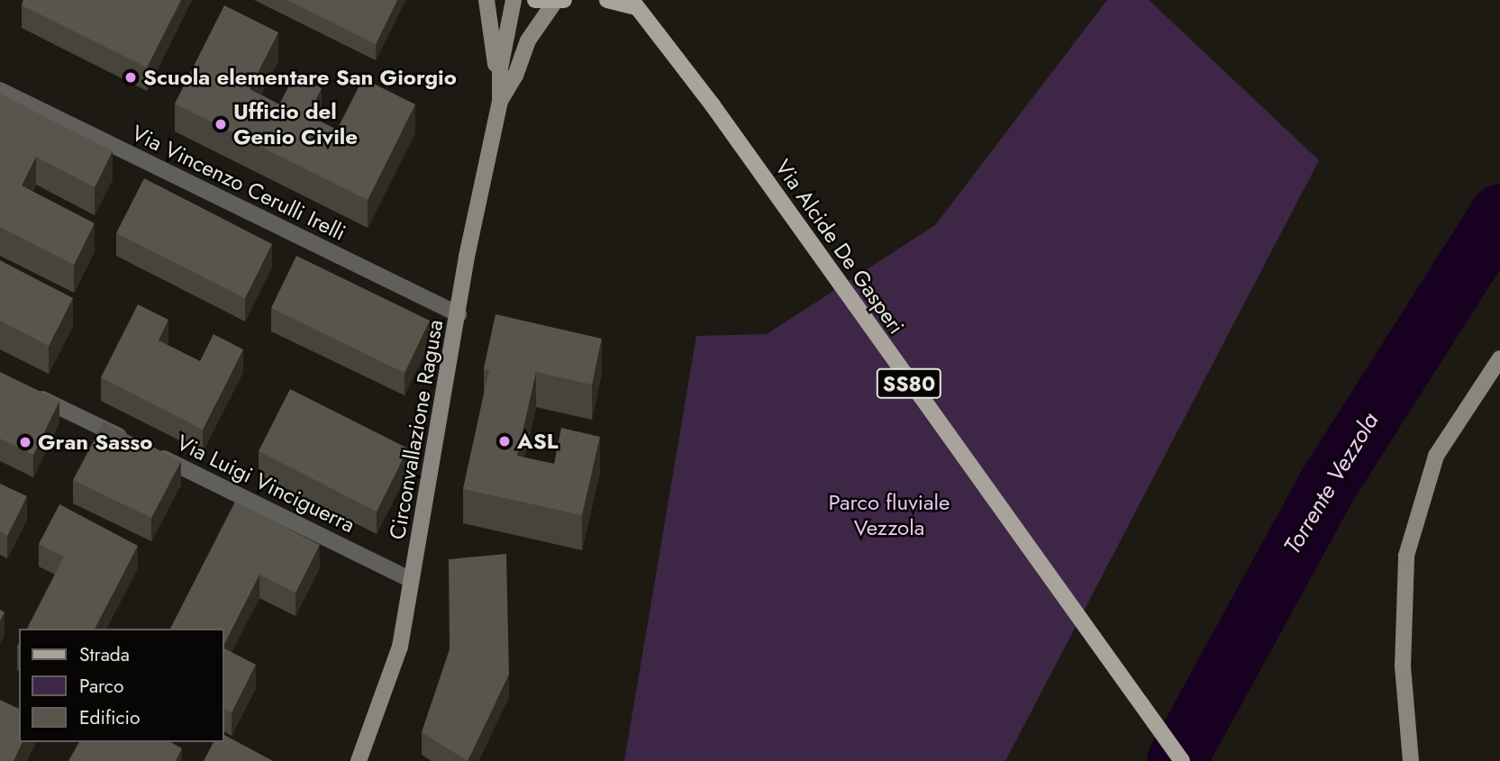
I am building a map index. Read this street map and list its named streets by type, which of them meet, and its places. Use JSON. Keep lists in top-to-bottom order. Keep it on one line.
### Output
{"streets":{"main road":["Via Alcide De Gasperi","SS80"],"street":["Via Vincenzo Cerulli Irelli","Circonvallazione Ragusa","Via Luigi Vinciguerra"]},"crossings":[["Via Vincenzo Cerulli Irelli","Circonvallazione Ragusa"],["Circonvallazione Ragusa","Via Luigi Vinciguerra"]],"water":["Torrente Vezzola"],"parks":["Parco fluviale Vezzola"],"places":["Scuola elementare San Giorgio","Ufficio del Genio Civile","ASL","Gran Sasso"],"legend":["Strada","Parco","Edificio"]}
